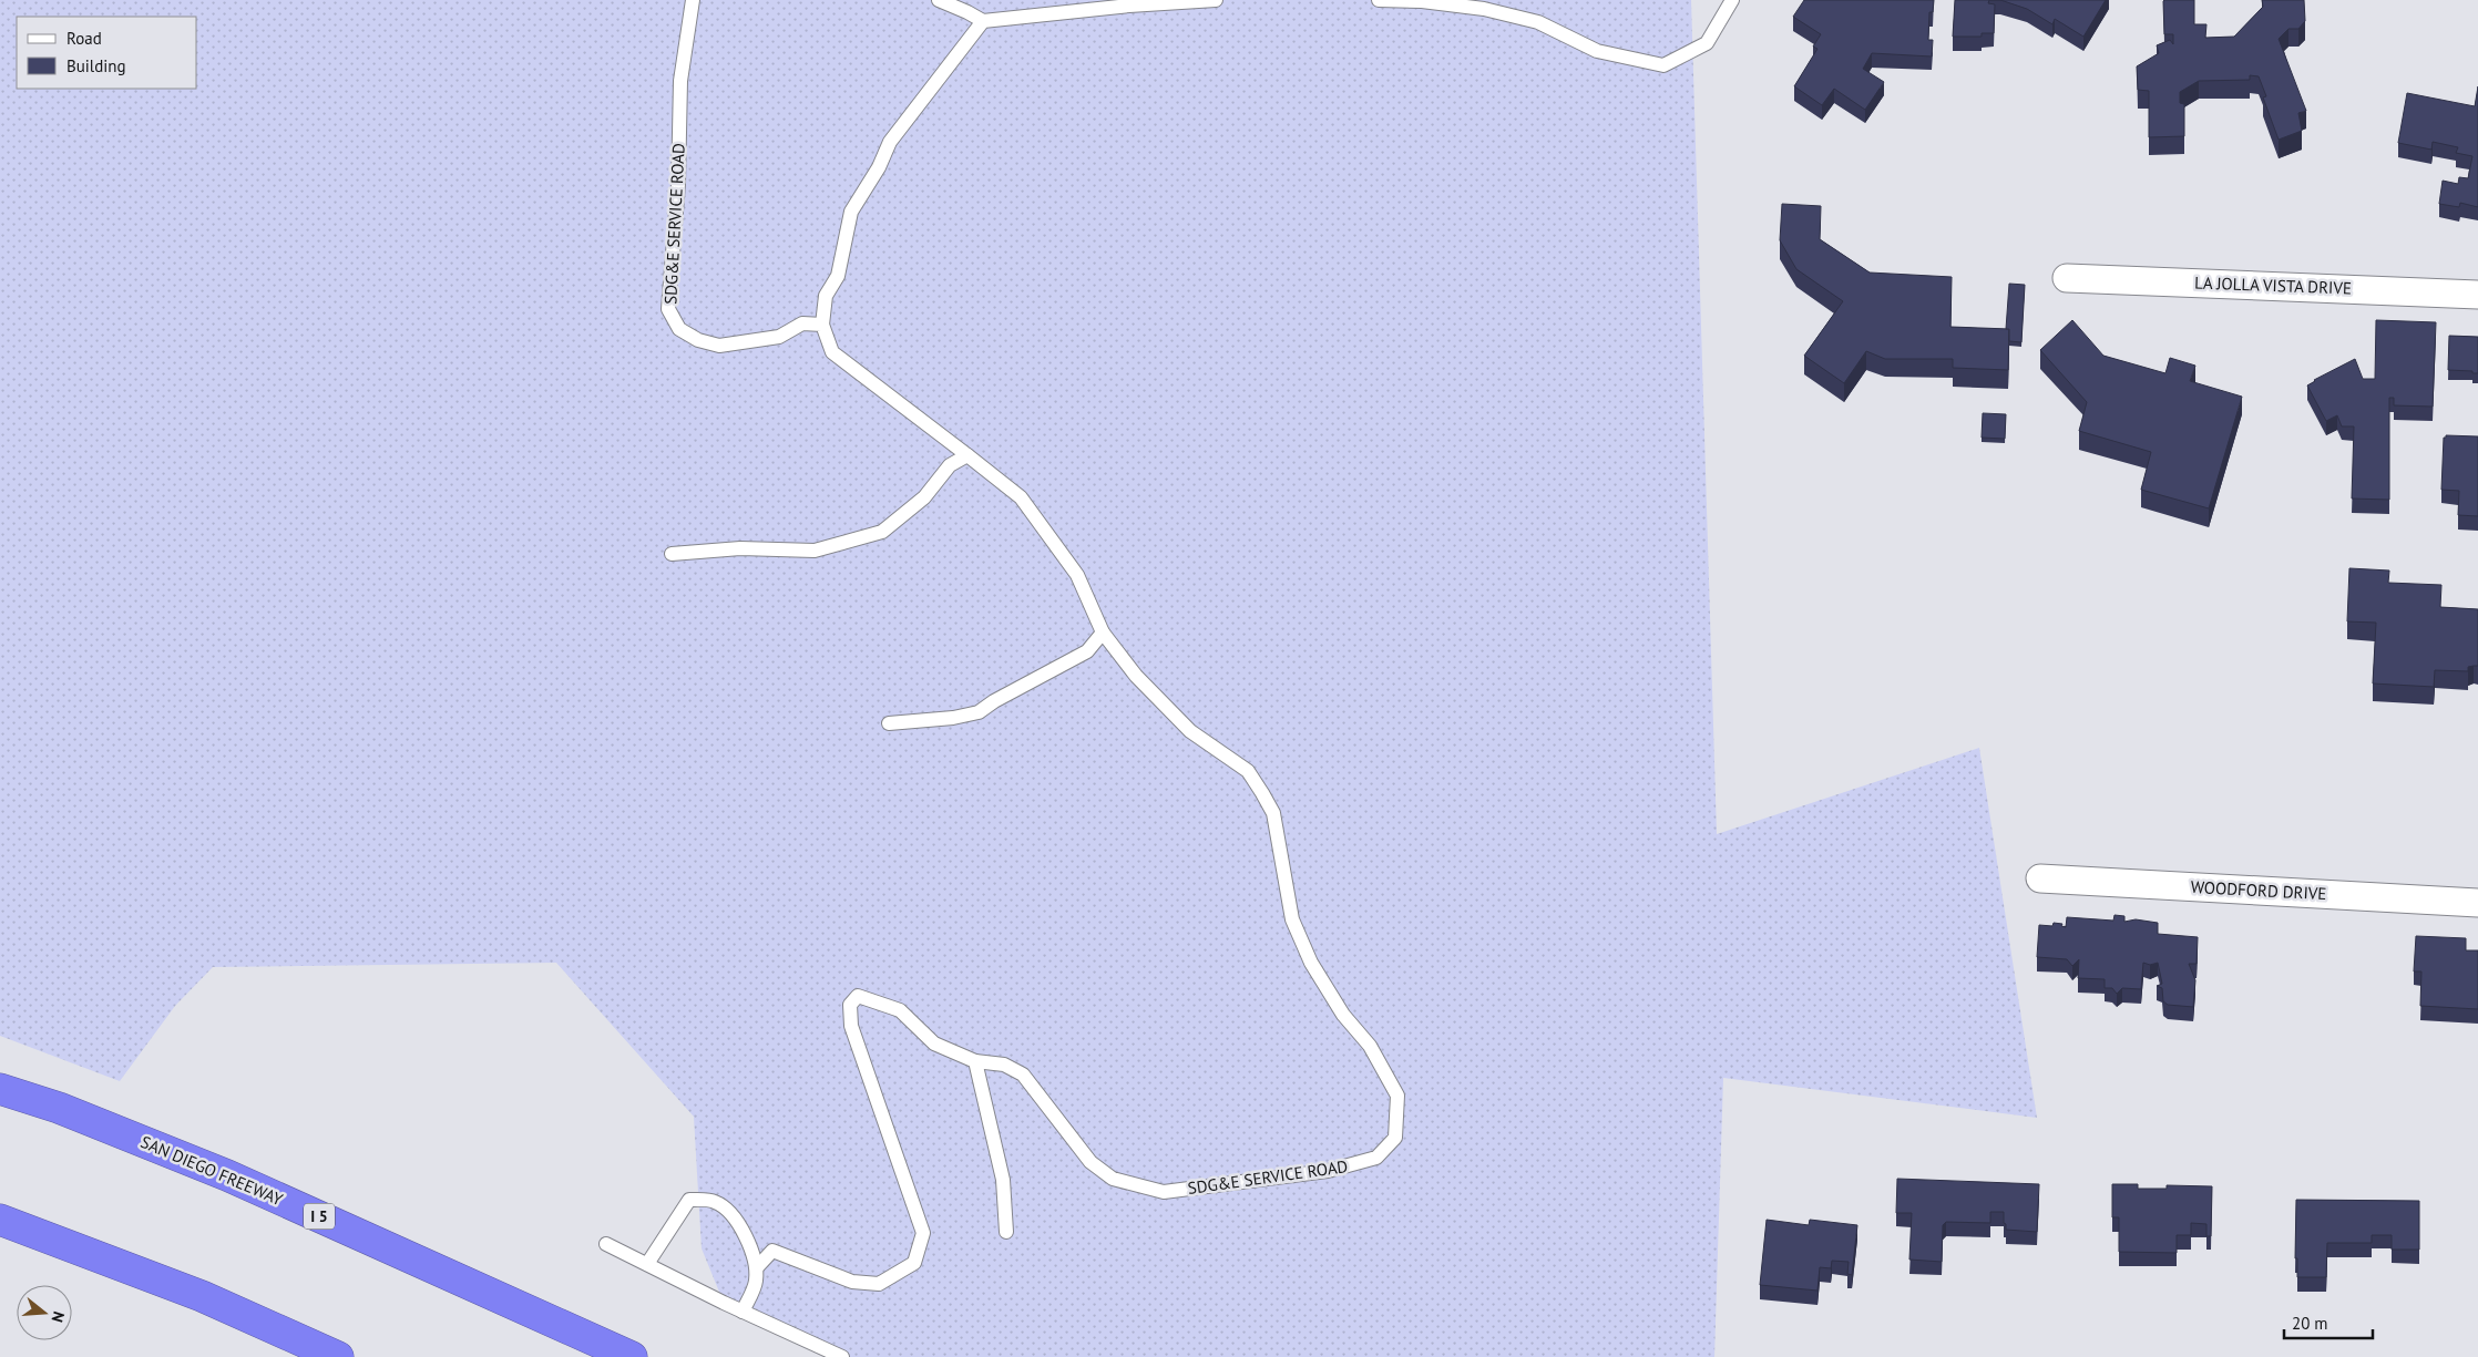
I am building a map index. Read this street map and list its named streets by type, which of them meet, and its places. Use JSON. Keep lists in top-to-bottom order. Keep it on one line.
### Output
{"streets":{"highway":["SAN DIEGO FREEWAY","I 5"],"street":["LA JOLLA VISTA DRIVE","WOODFORD DRIVE"],"lane":["SDG&E SERVICE ROAD"]},"legend":["Road","Building"],"scale_bar":"20 m","north":"right"}
